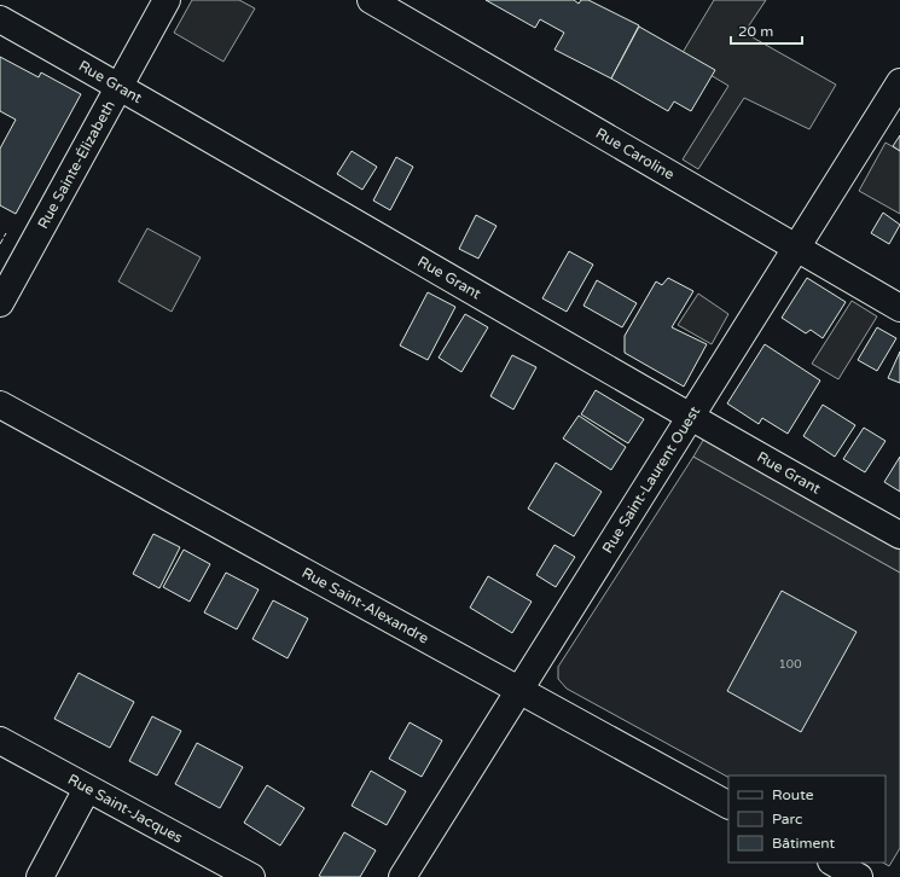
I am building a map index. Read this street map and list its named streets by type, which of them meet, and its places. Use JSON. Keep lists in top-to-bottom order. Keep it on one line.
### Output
{"streets":{"street":["Rue Grant","Rue Caroline","Rue Sainte-Élizabeth","Rue Saint-Laurent Ouest","Rue Saint-Alexandre","Rue Saint-Jacques"]},"crossings":[["Rue Grant","Rue Sainte-Élizabeth"],["Rue Grant","Rue Saint-Laurent Ouest"],["Rue Caroline","Rue Saint-Laurent Ouest"],["Rue Saint-Laurent Ouest","Rue Saint-Alexandre"]],"house_numbers":["100"],"legend":["Route","Parc","Bâtiment"],"scale_bar":"20 m"}
